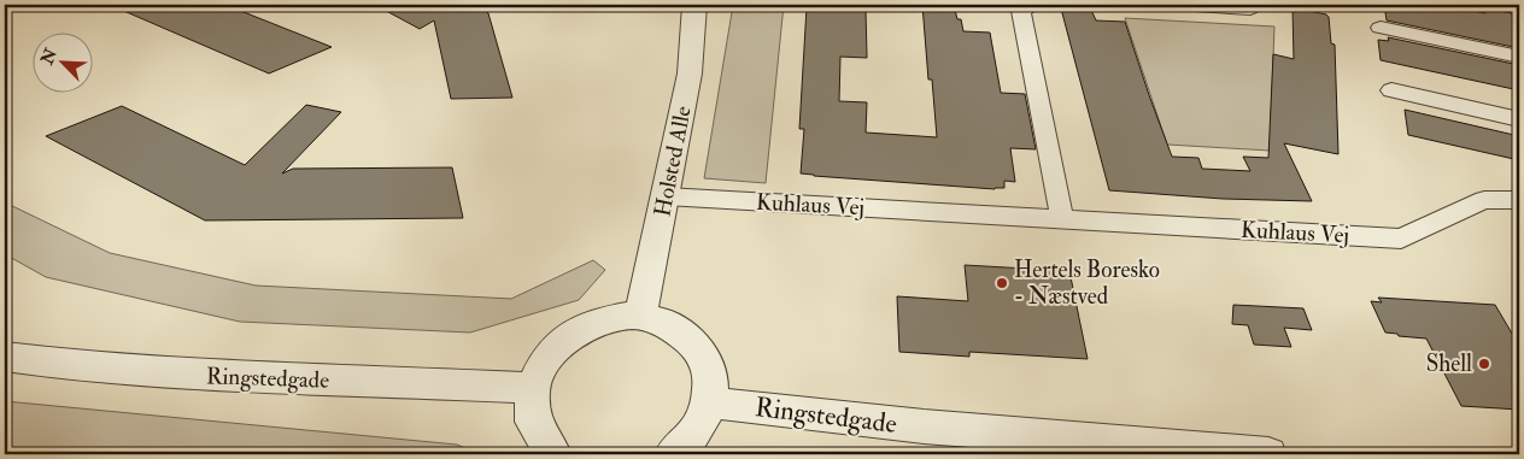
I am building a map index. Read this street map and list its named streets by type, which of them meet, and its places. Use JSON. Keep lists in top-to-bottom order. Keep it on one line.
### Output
{"streets":{"street":["Holsted Alle","Kuhlaus Vej","Ringstedgade"]},"crossings":[["Holsted Alle","Kuhlaus Vej"]],"places":["Hertels Boresko - Næstved","Shell"],"north":"top left"}
